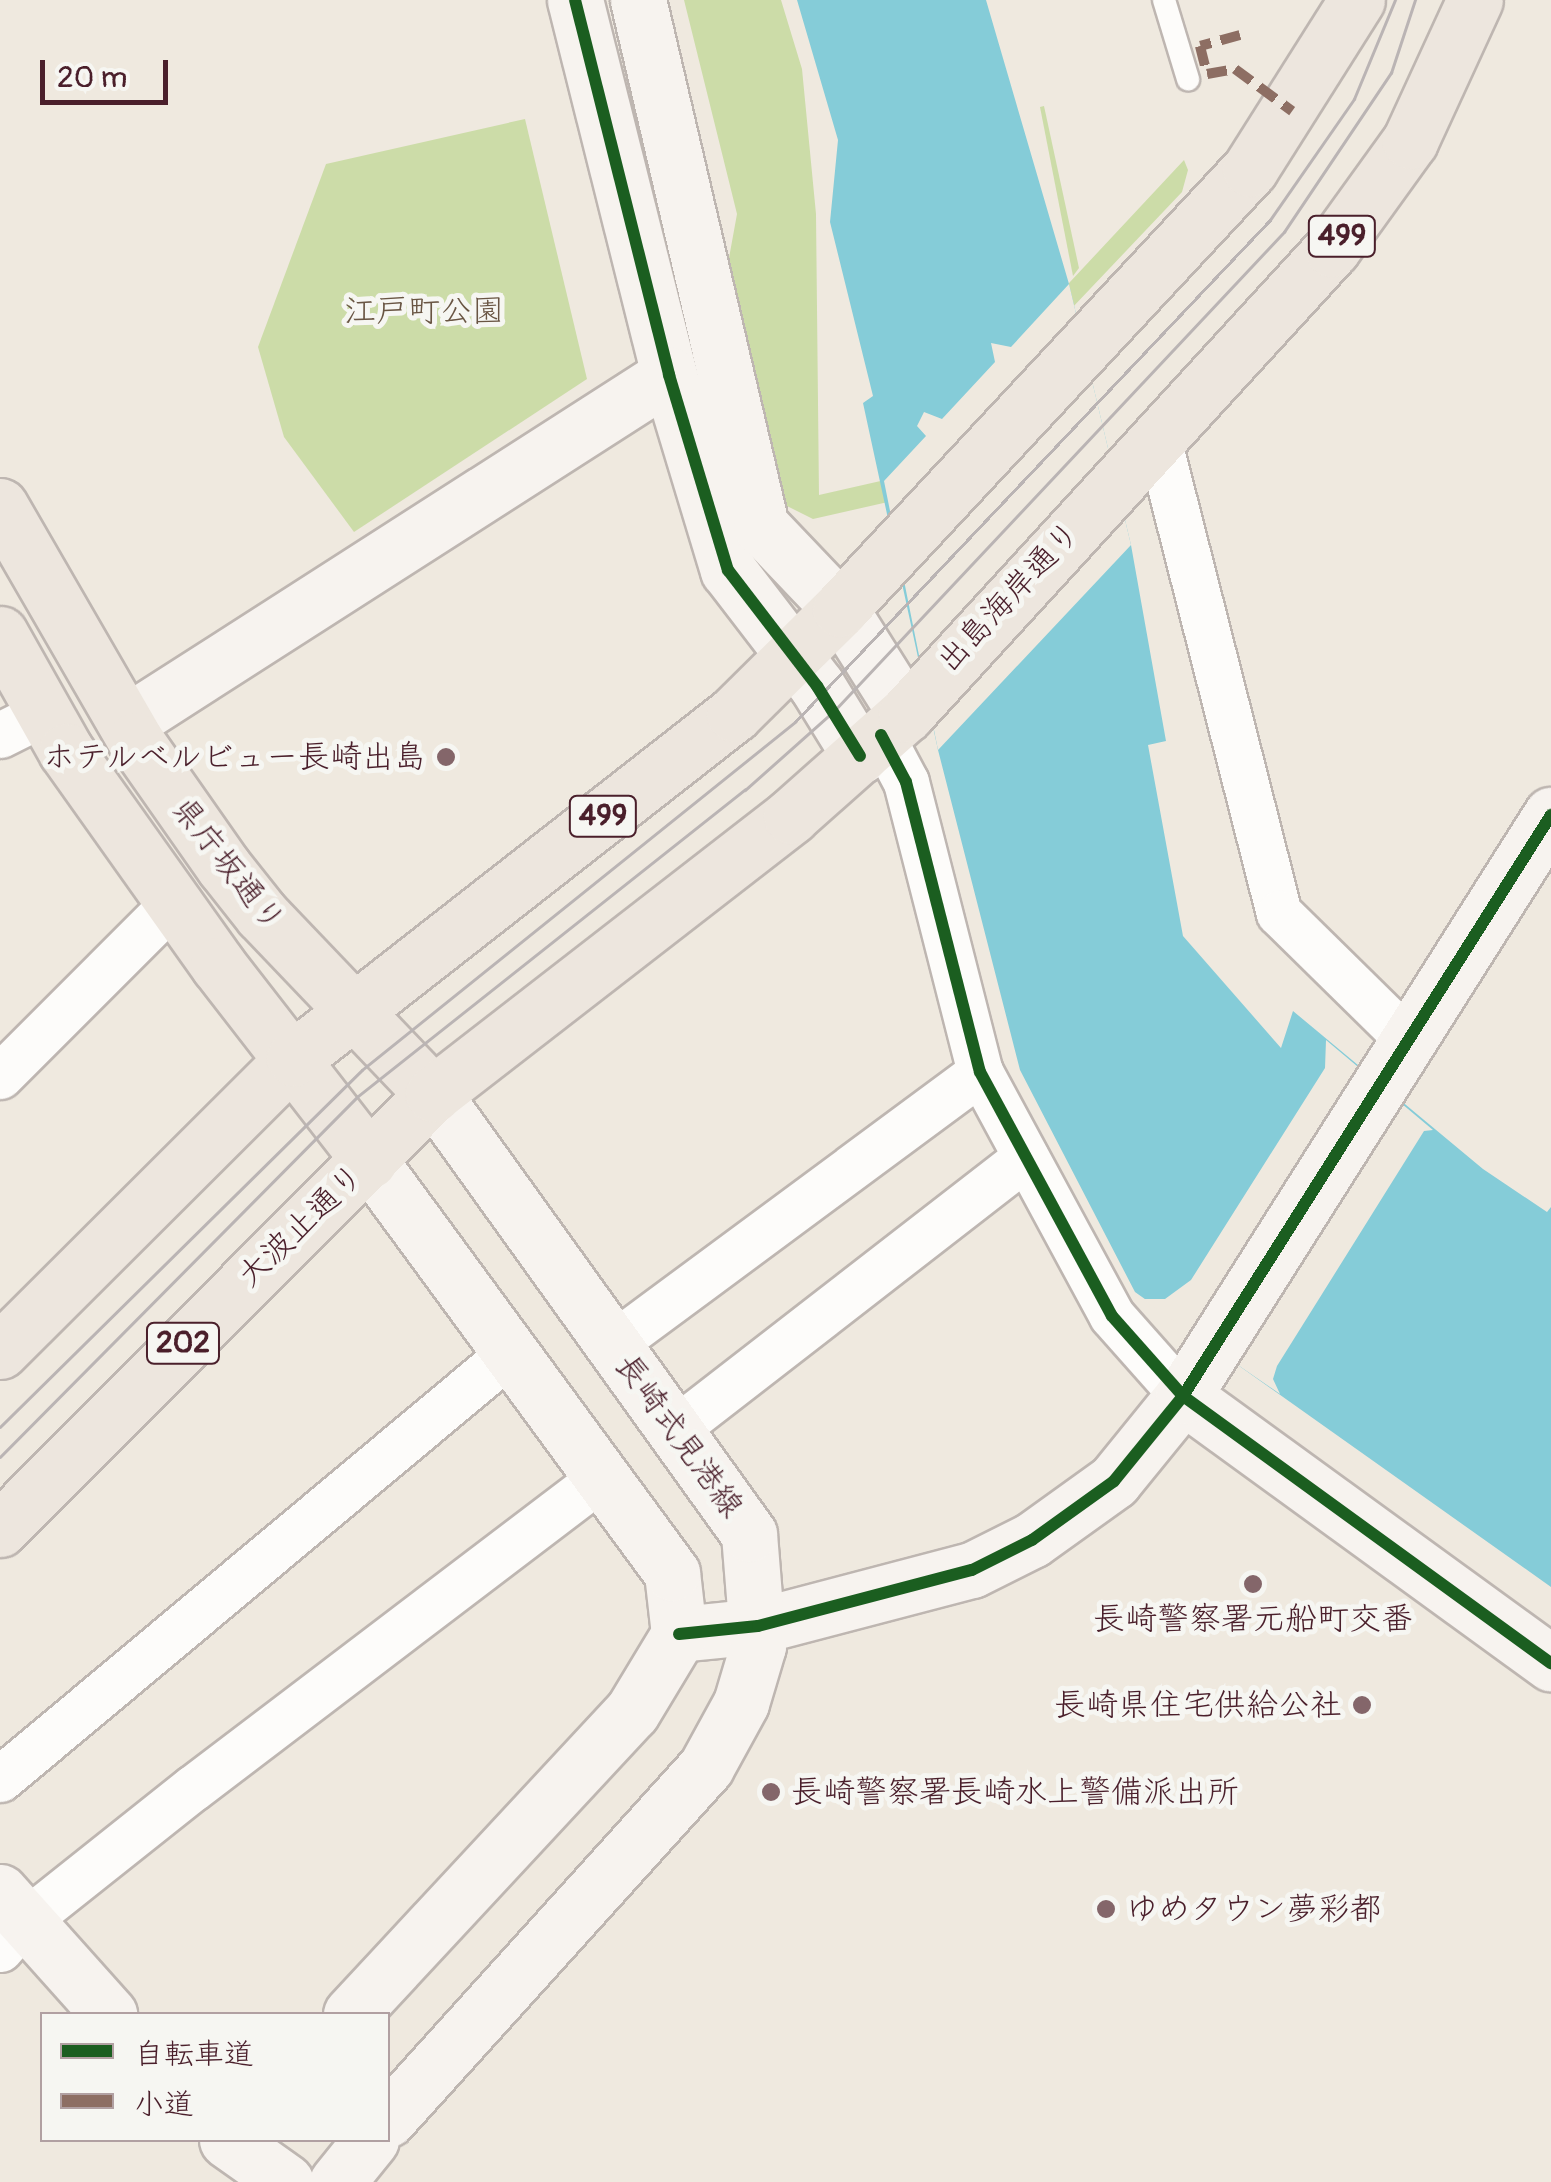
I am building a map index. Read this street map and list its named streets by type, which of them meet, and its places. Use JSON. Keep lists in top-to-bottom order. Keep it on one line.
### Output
{"streets":{"highway":["499","出島海岸通り","県庁坂通り","大波止通り","202"],"street":["長崎式見港線"]},"crossings":[["499","県庁坂通り"],["出島海岸通り","県庁坂通り"],["出島海岸通り","大波止通り"],["出島海岸通り","長崎式見港線"],["県庁坂通り","大波止通り"],["県庁坂通り","長崎式見港線"],["大波止通り","長崎式見港線"]],"parks":["江戸町公園"],"places":["ホテルベルビュー長崎出島","長崎警察署元船町交番","長崎県住宅供給公社","長崎警察署長崎水上警備派出所","ゆめタウン夢彩都"],"legend":["自転車道","小道"],"scale_bar":"20 m"}
